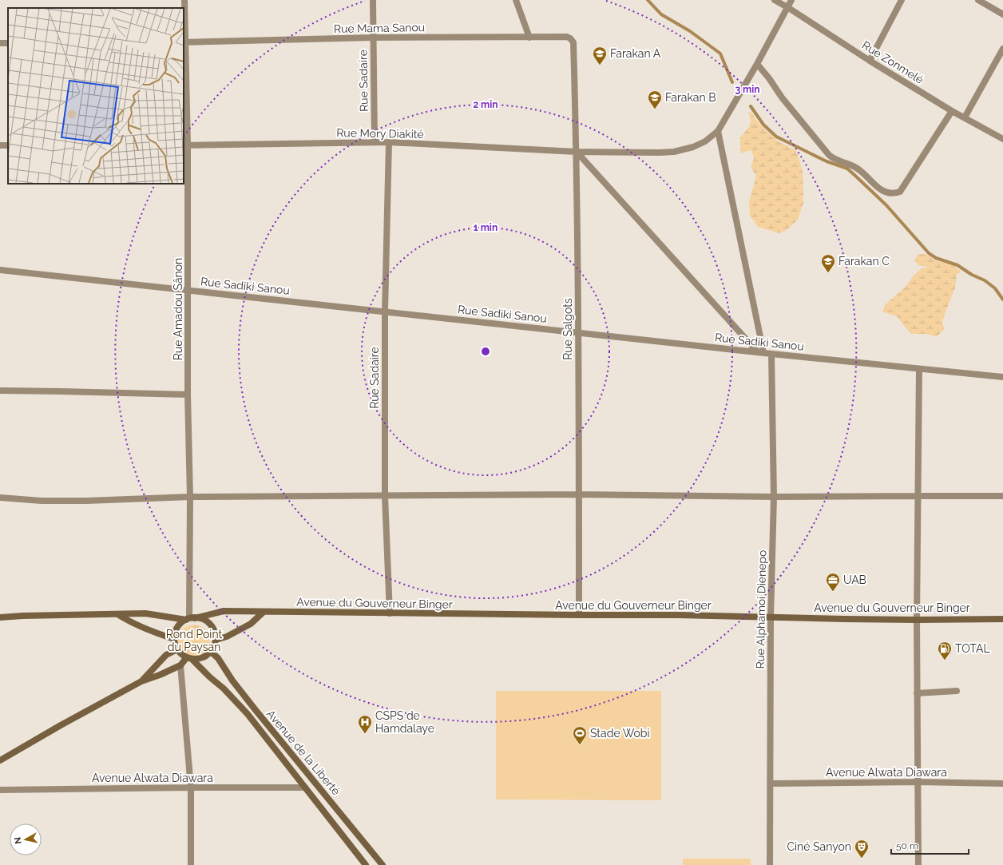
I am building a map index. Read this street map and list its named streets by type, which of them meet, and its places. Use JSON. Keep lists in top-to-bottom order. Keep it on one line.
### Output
{"streets":{"main road":["Avenue du Gouverneur Binger","Avenue de la Liberté"],"street":["Rue Mama Sanou","Rue Zonmelé","Rue Sadaire","Rue Mory Diakité","Rue Sadiki Sanou","Rue Amadou Sânon","Rue Salgots","Rue Alphamoi Dienepo","Avenue Alwata Diawara"]},"crossings":[["Rue Mama Sanou","Rue Sadaire"],["Rue Mama Sanou","Rue Amadou Sânon"],["Rue Mama Sanou","Rue Salgots"],["Rue Zonmelé","Rue Mory Diakité"],["Rue Sadaire","Rue Mory Diakité"],["Rue Sadaire","Rue Sadiki Sanou"],["Rue Sadaire","Avenue du Gouverneur Binger"],["Rue Mory Diakité","Rue Amadou Sânon"],["Rue Mory Diakité","Rue Salgots"],["Rue Sadiki Sanou","Rue Amadou Sânon"],["Rue Sadiki Sanou","Rue Salgots"],["Rue Sadiki Sanou","Rue Alphamoi Dienepo"],["Rue Amadou Sânon","Avenue du Gouverneur Binger"],["Rue Amadou Sânon","Avenue de la Liberté"],["Rue Salgots","Avenue du Gouverneur Binger"],["Avenue du Gouverneur Binger","Rue Alphamoi Dienepo"],["Avenue du Gouverneur Binger","Avenue de la Liberté"],["Rue Alphamoi Dienepo","Avenue Alwata Diawara"],["Avenue de la Liberté","Avenue Alwata Diawara"]],"parks":["Rond Point du Paysan"],"places":{"school or university":["Farakan A","Farakan B","Farakan C"],"office":["UAB"],"fuel station":["TOTAL"],"hospital":["CSPS de Hamdalaye"],"sports":["Stade Wobi"],"theatre":["Ciné Sanyon"]},"scale_bar":"50 m","north":"left","rings":["3 min","2 min","1 min"]}
